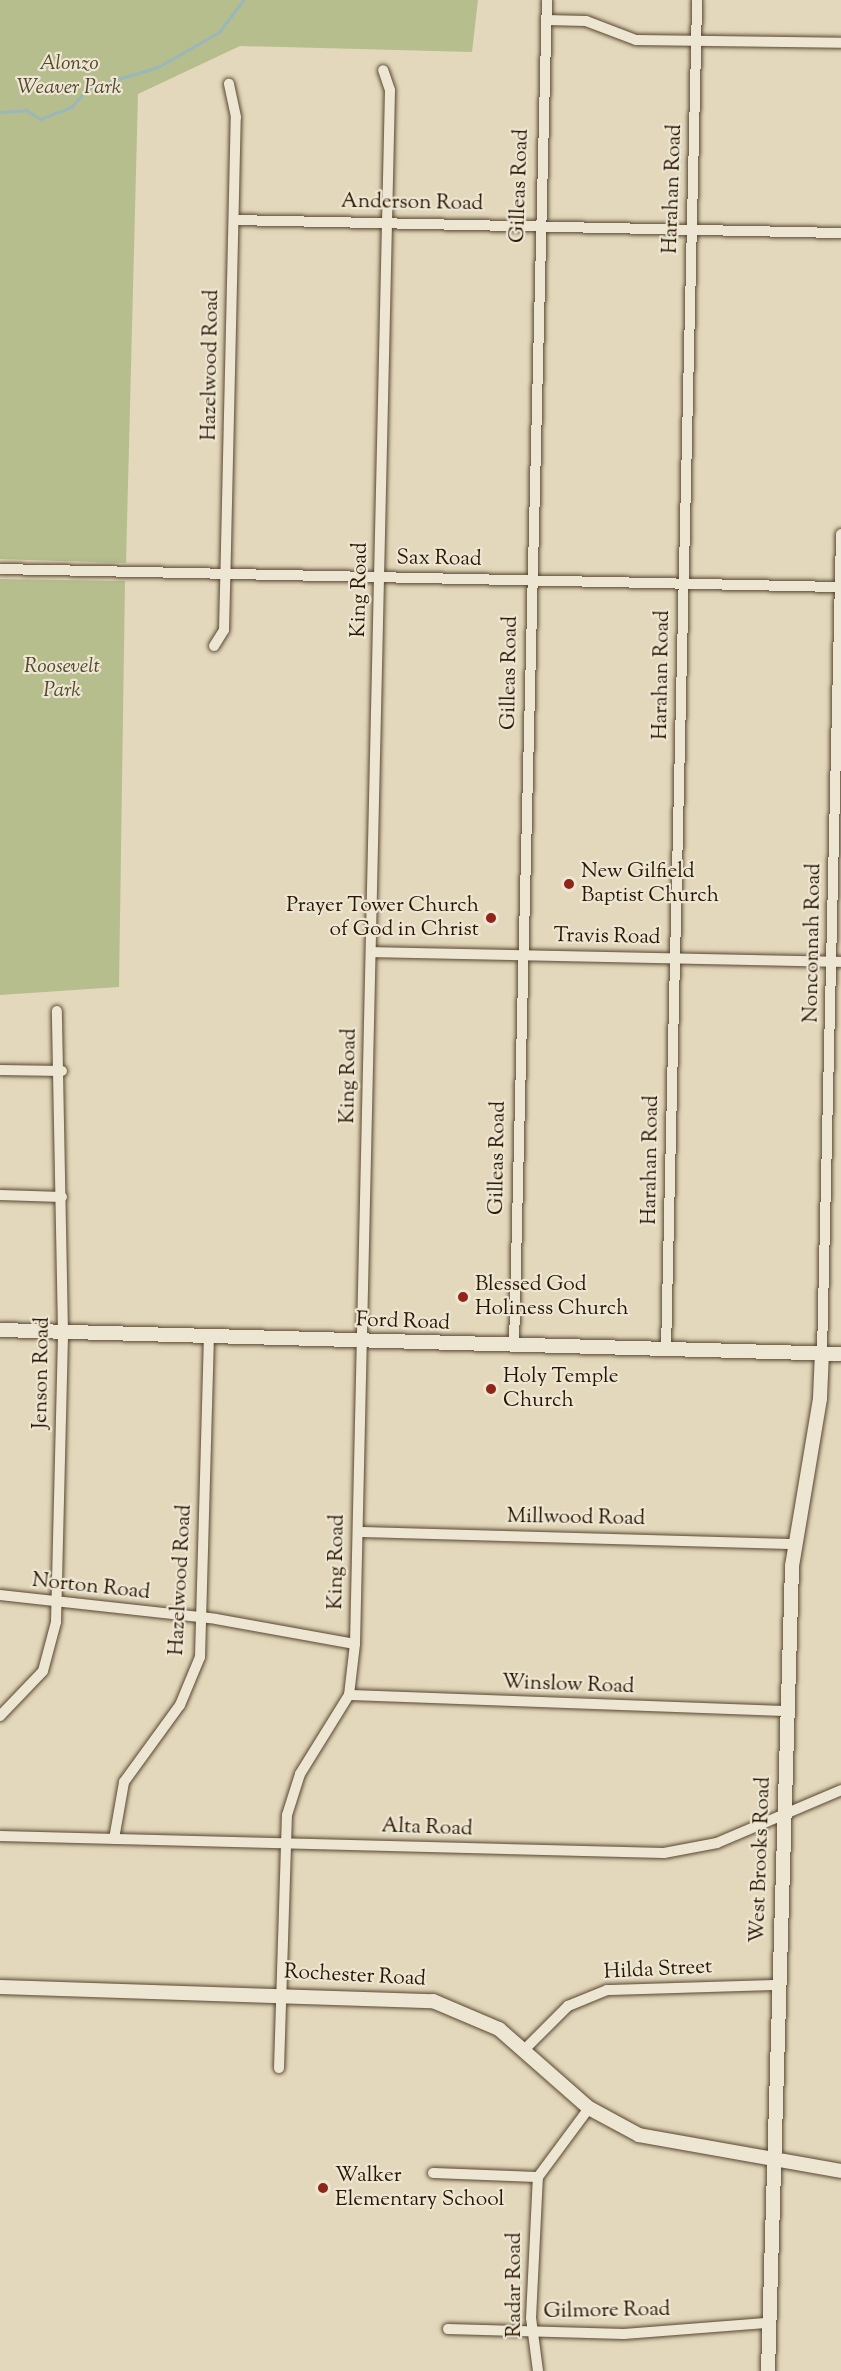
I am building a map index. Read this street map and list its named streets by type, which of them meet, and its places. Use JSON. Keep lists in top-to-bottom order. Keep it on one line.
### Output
{"streets":{"street":["Gilleas Road","Harahan Road","Anderson Road","Hazelwood Road","Sax Road","King Road","Travis Road","Nonconnah Road","Ford Road","Jenson Road","Millwood Road","Norton Road","Winslow Road","Alta Road","West Brooks Road","Hilda Street","Rochester Road","Radar Road","Gilmore Road"]},"crossings":[["Gilleas Road","Anderson Road"],["Gilleas Road","Sax Road"],["Gilleas Road","Travis Road"],["Gilleas Road","Ford Road"],["Harahan Road","Anderson Road"],["Harahan Road","Sax Road"],["Harahan Road","Travis Road"],["Harahan Road","Ford Road"],["Anderson Road","Hazelwood Road"],["Anderson Road","King Road"],["Hazelwood Road","Sax Road"],["Hazelwood Road","Ford Road"],["Hazelwood Road","Norton Road"],["Hazelwood Road","Alta Road"],["Sax Road","King Road"],["Sax Road","Nonconnah Road"],["King Road","Travis Road"],["King Road","Ford Road"],["King Road","Millwood Road"],["King Road","Norton Road"],["King Road","Winslow Road"],["King Road","Alta Road"],["King Road","Rochester Road"],["Travis Road","Nonconnah Road"],["Nonconnah Road","Ford Road"],["Nonconnah Road","West Brooks Road"],["Ford Road","Jenson Road"],["Ford Road","West Brooks Road"],["Jenson Road","Norton Road"],["Millwood Road","West Brooks Road"],["Winslow Road","West Brooks Road"],["Alta Road","West Brooks Road"],["West Brooks Road","Hilda Street"],["West Brooks Road","Rochester Road"],["West Brooks Road","Gilmore Road"],["Hilda Street","Rochester Road"],["Radar Road","Gilmore Road"]],"parks":["Alonzo Weaver Park","Roosevelt Park"],"places":["New Gilfield Baptist Church","Prayer Tower Church of God in Christ","Blessed God Holiness Church","Holy Temple Church","Walker Elementary School"]}
